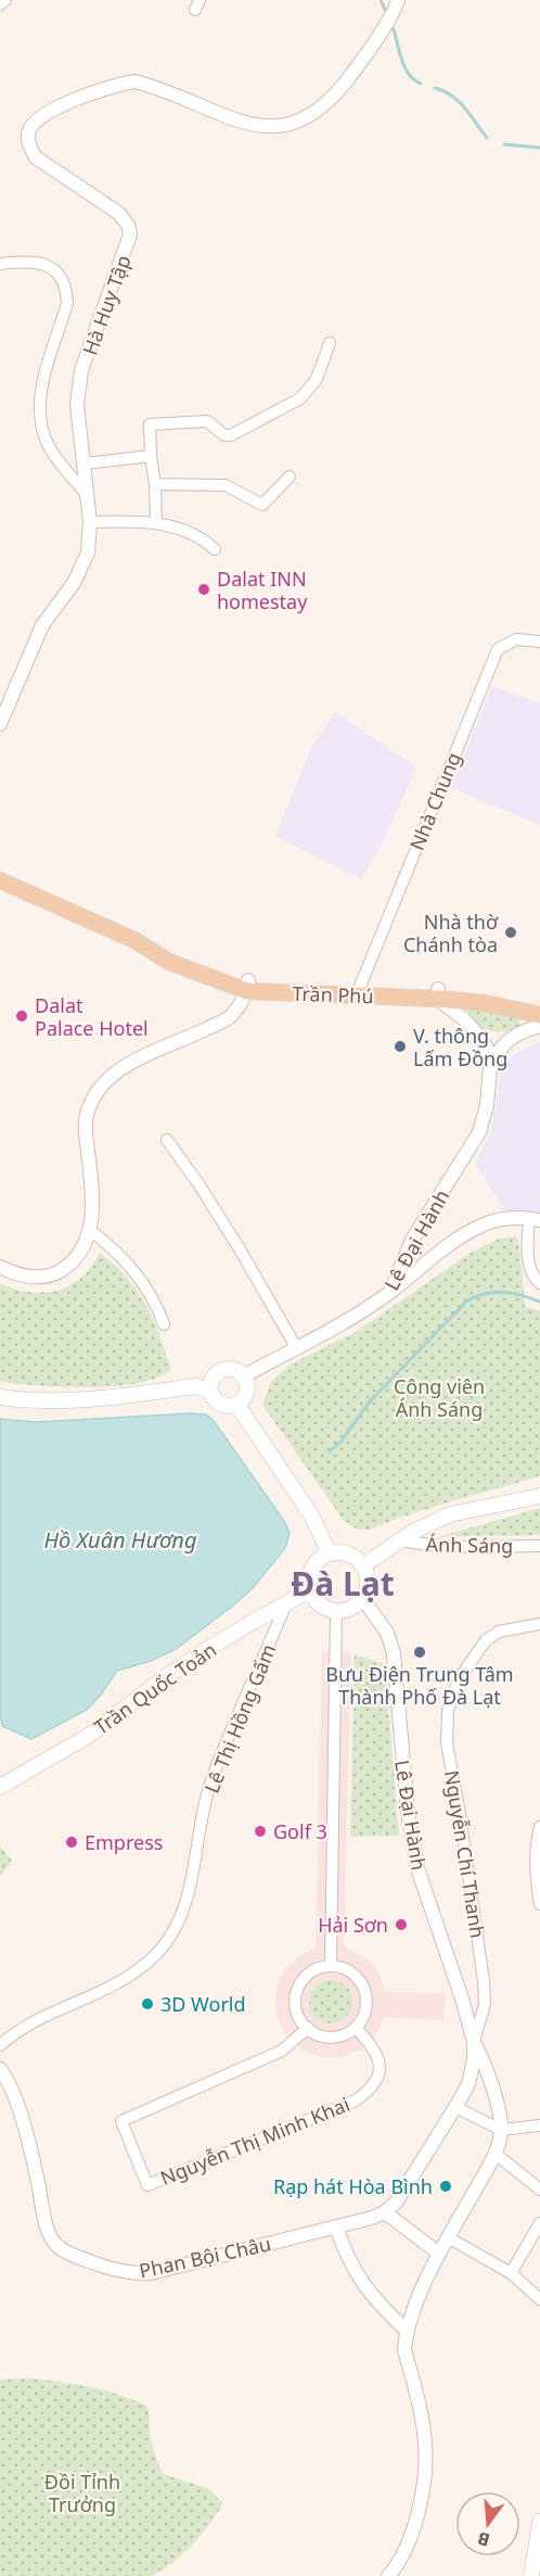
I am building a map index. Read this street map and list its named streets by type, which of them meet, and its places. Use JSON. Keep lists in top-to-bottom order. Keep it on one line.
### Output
{"streets":{"main road":["Trần Phú","Trần Quốc Toản"],"street":["Hà Huy Tập","Nhà Chung","Lê Đại Hành","Ánh Sáng","Lê Thị Hồng Gấm","Nguyễn Chí Thanh","Nguyễn Thị Minh Khai","Phan Bội Châu"]},"crossings":[["Nhà Chung","Trần Phú"],["Trần Phú","Lê Đại Hành"],["Lê Đại Hành","Trần Quốc Toản"],["Lê Đại Hành","Nguyễn Chí Thanh"],["Lê Đại Hành","Phan Bội Châu"],["Trần Quốc Toản","Lê Thị Hồng Gấm"]],"districts":["Đà Lạt"],"water":["Hồ Xuân Hương"],"parks":["Công viên Ánh Sáng","Đồi Tỉnh Trưởng"],"places":["Dalat INN homestay","Nhà thờ Chánh tòa","Dalat Palace Hotel","V. thông Lấm Đồng","Bưu Điện Trung Tâm Thành Phố Đà Lạt","Golf 3","Empress","Hải Sơn","3D World","Rạp hát Hòa Bình"],"north":"bottom"}
